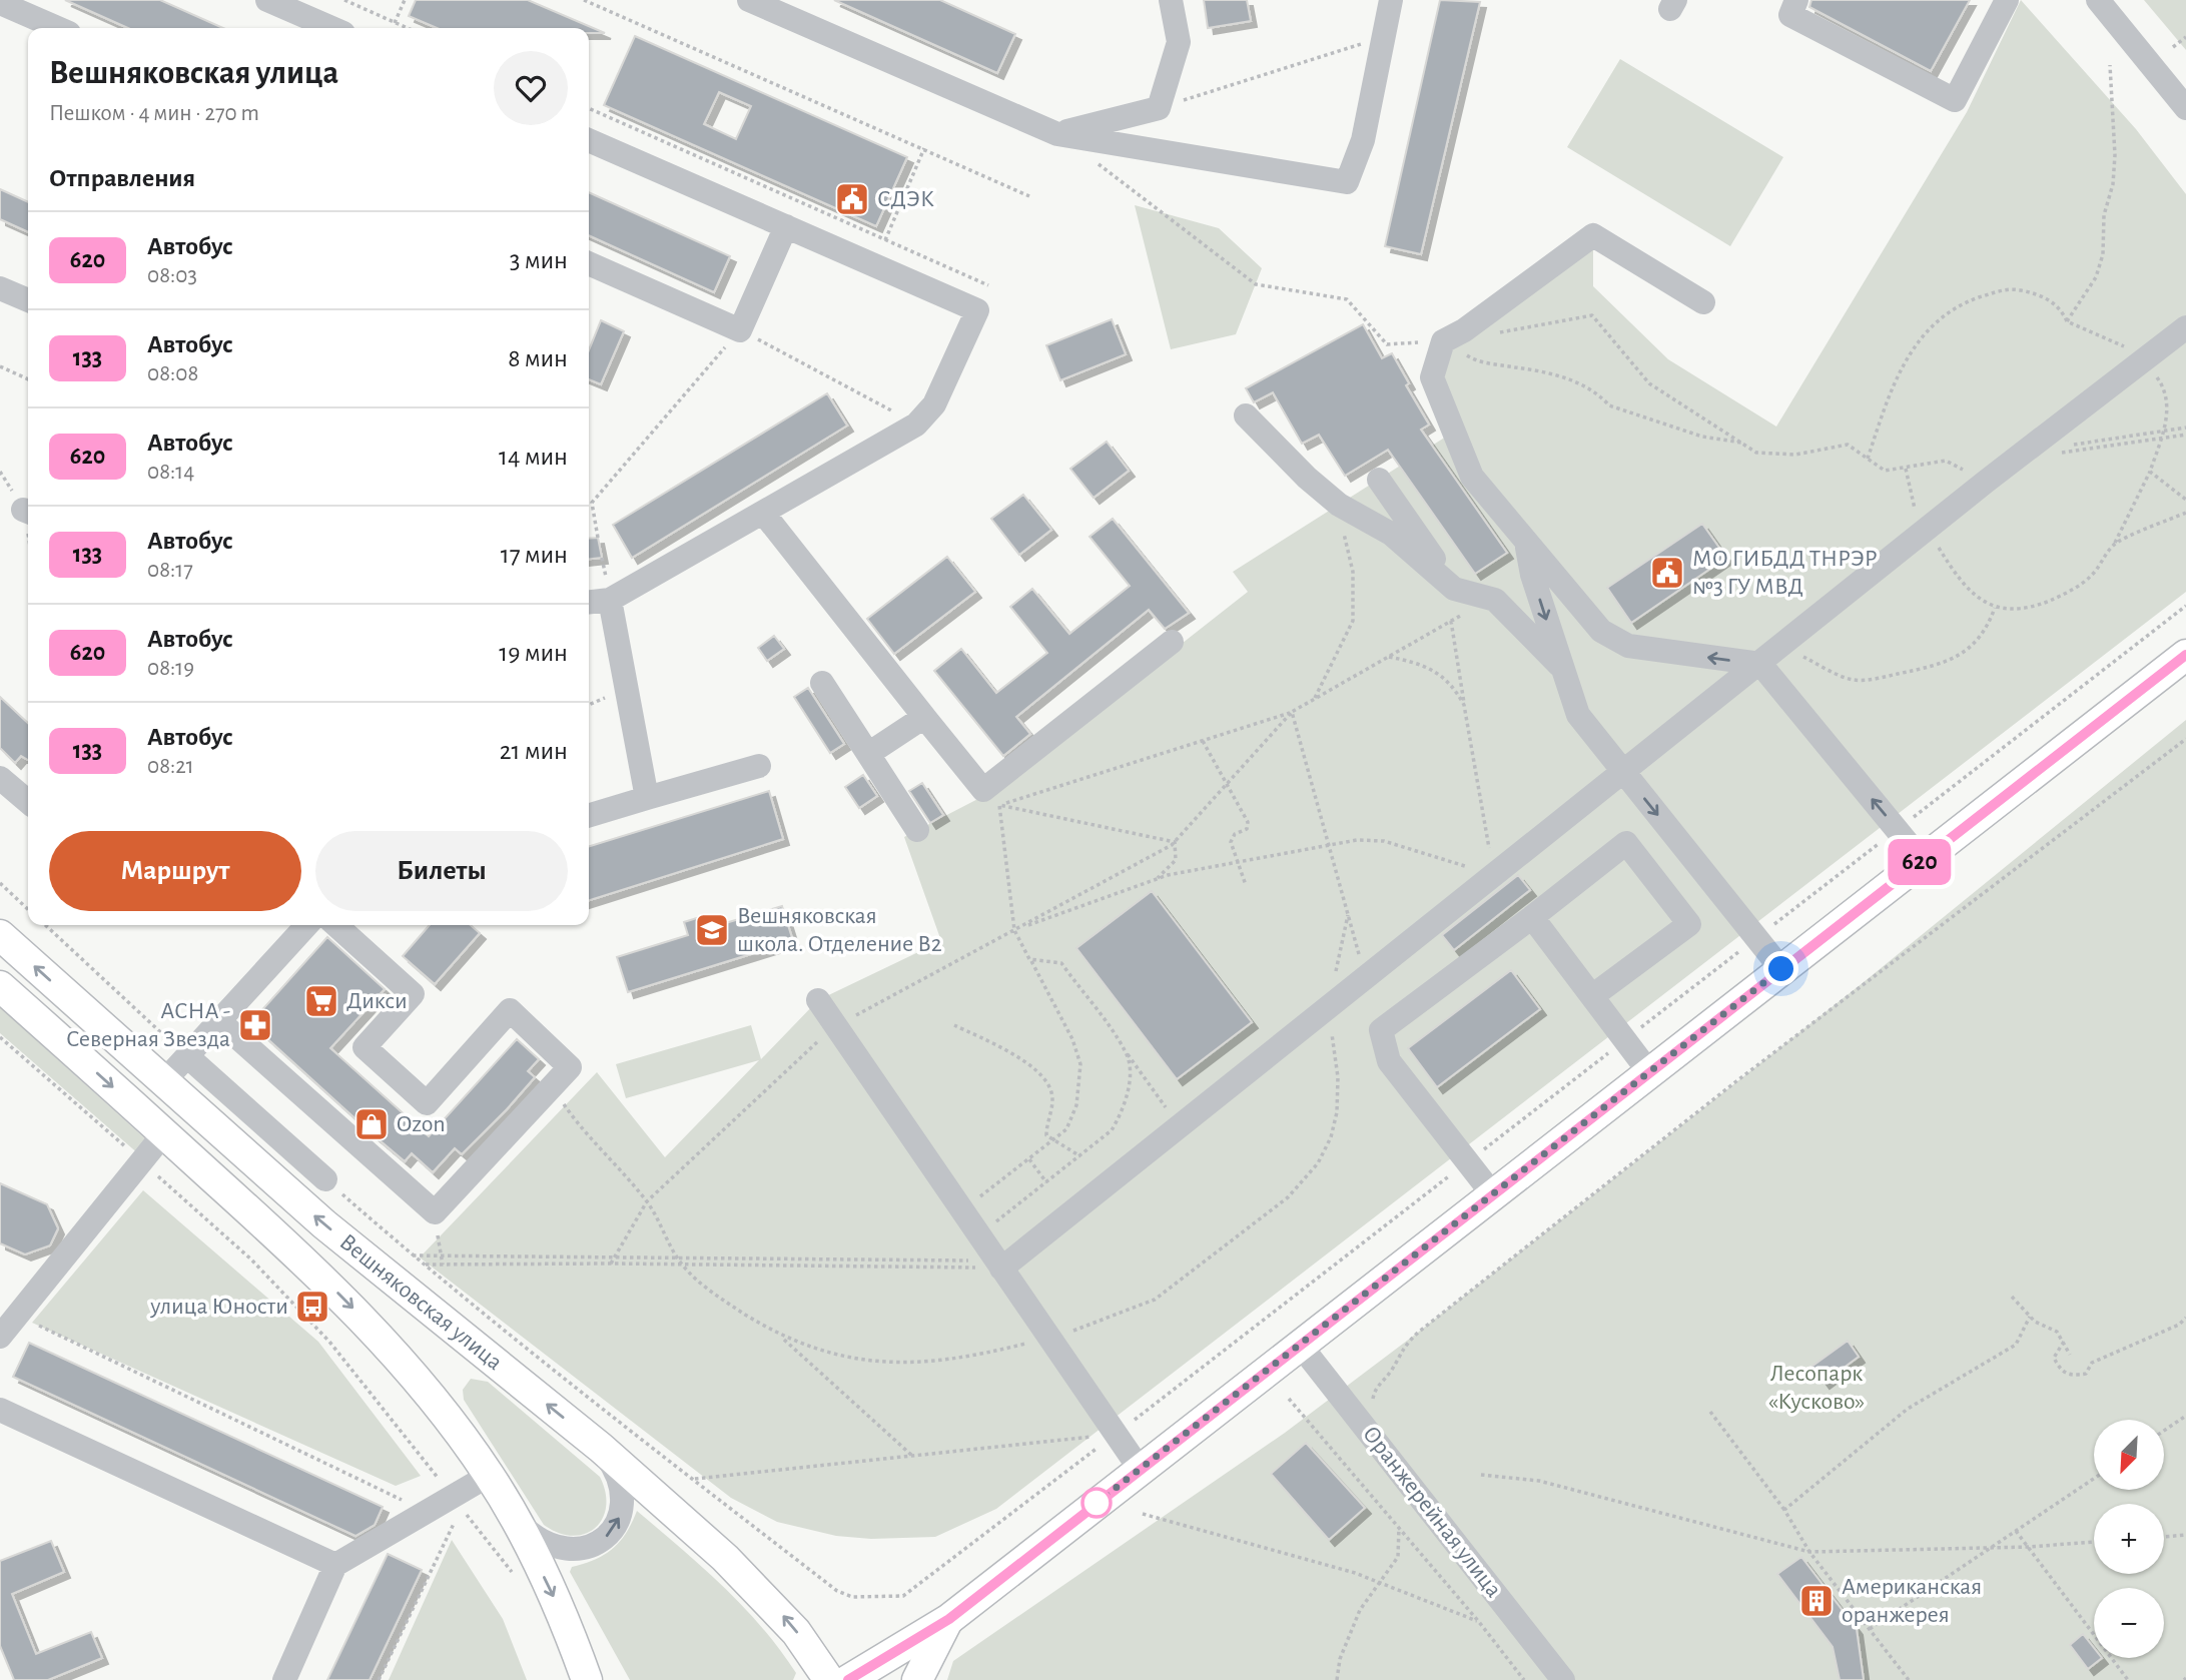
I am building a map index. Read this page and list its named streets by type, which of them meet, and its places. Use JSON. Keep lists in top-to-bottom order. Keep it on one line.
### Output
{"streets":{"main road":["Вешняковская улица"],"street":["Оранжерейная улица"]},"parks":["Лесопарк «Кусково»"],"places":{"public building":["СДЭК","МО ГИБДД ТНРЭР №3 ГУ МВД"],"school or university":["Вешняковская школа. Отделение В2"],"supermarket":["Дикси"],"pharmacy":["АСНА - Северная Звезда"],"shop":["Ozon"],"bus stop":["улица Юности"],"building":["Американская оранжерея"]},"lines":["bus line 620"],"north":"bottom left","page":{"on_map":"620","heading":[["Вешняковская улица","Пешком · 4 мин · 270 m"],"Отправления"],"list":[{"mark":"620","name":"Автобус","note":"08:03","value":"3 мин"},{"mark":"133","name":"Автобус","note":"08:08","value":"8 мин"},{"mark":"620","name":"Автобус","note":"08:14","value":"14 мин"},{"mark":"133","name":"Автобус","note":"08:17","value":"17 мин"},{"mark":"620","name":"Автобус","note":"08:19","value":"19 мин"},{"mark":"133","name":"Автобус","note":"08:21","value":"21 мин"}],"buttons":["Маршрут","Билеты"],"map_buttons":["+","−"]}}
